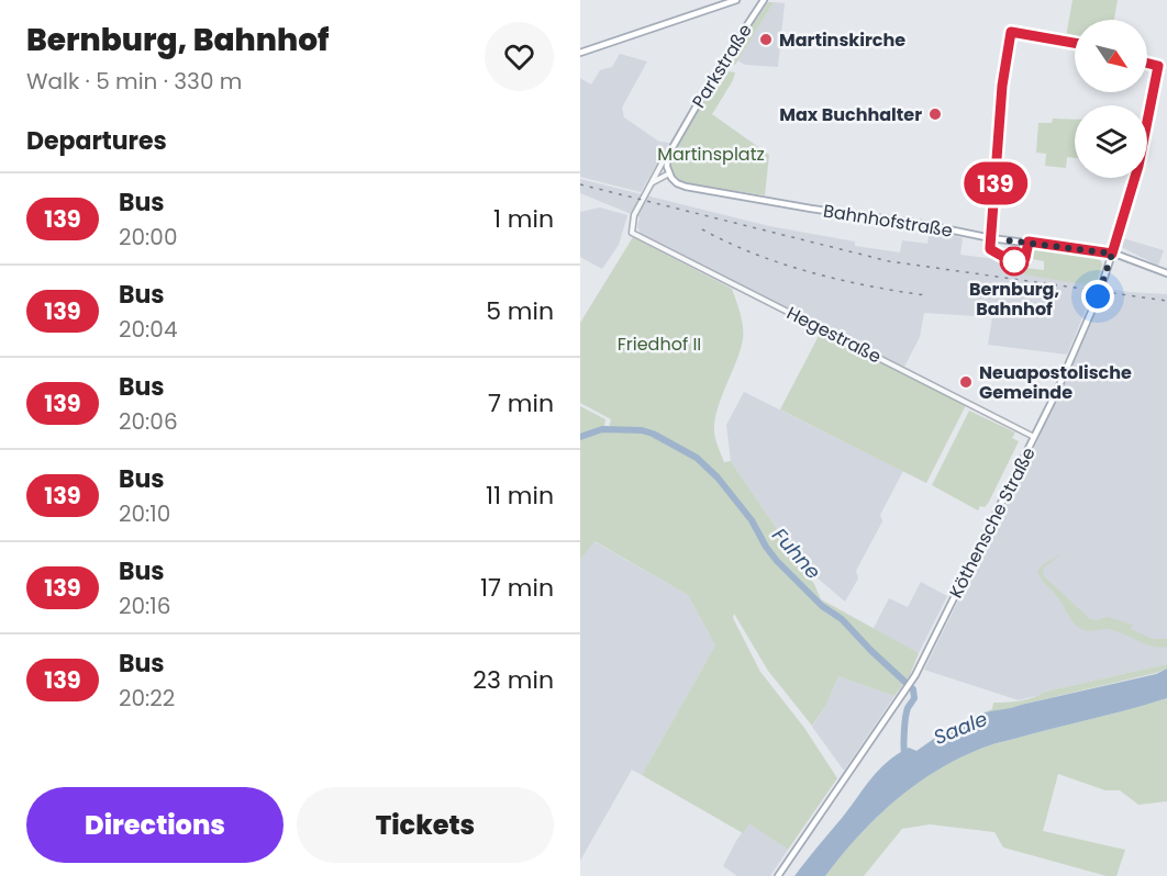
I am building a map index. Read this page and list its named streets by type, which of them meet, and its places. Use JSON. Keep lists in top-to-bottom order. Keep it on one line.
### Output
{"streets":{"main road":["Parkstraße","Bahnhofstraße","Köthensche Straße"],"street":["Hegestraße"]},"crossings":[["Parkstraße","Bahnhofstraße"],["Parkstraße","Hegestraße"],["Bahnhofstraße","Köthensche Straße"],["Hegestraße","Köthensche Straße"]],"water":["Fuhne","Saale"],"parks":["Martinsplatz","Friedhof II"],"places":["Martinskirche","Max Buchhalter","Bernburg, Bahnhof","Neuapostolische Gemeinde"],"lines":["bus line 139"],"north":"bottom right","page":{"heading":[["Bernburg, Bahnhof","Walk · 5 min · 330 m"],"Departures"],"on_map":"139","list":[{"mark":"139","name":"Bus","note":"20:00","value":"1 min"},{"mark":"139","name":"Bus","note":"20:04","value":"5 min"},{"mark":"139","name":"Bus","note":"20:06","value":"7 min"},{"mark":"139","name":"Bus","note":"20:10","value":"11 min"},{"mark":"139","name":"Bus","note":"20:16","value":"17 min"},{"mark":"139","name":"Bus","note":"20:22","value":"23 min"}],"buttons":["Directions","Tickets"]}}
